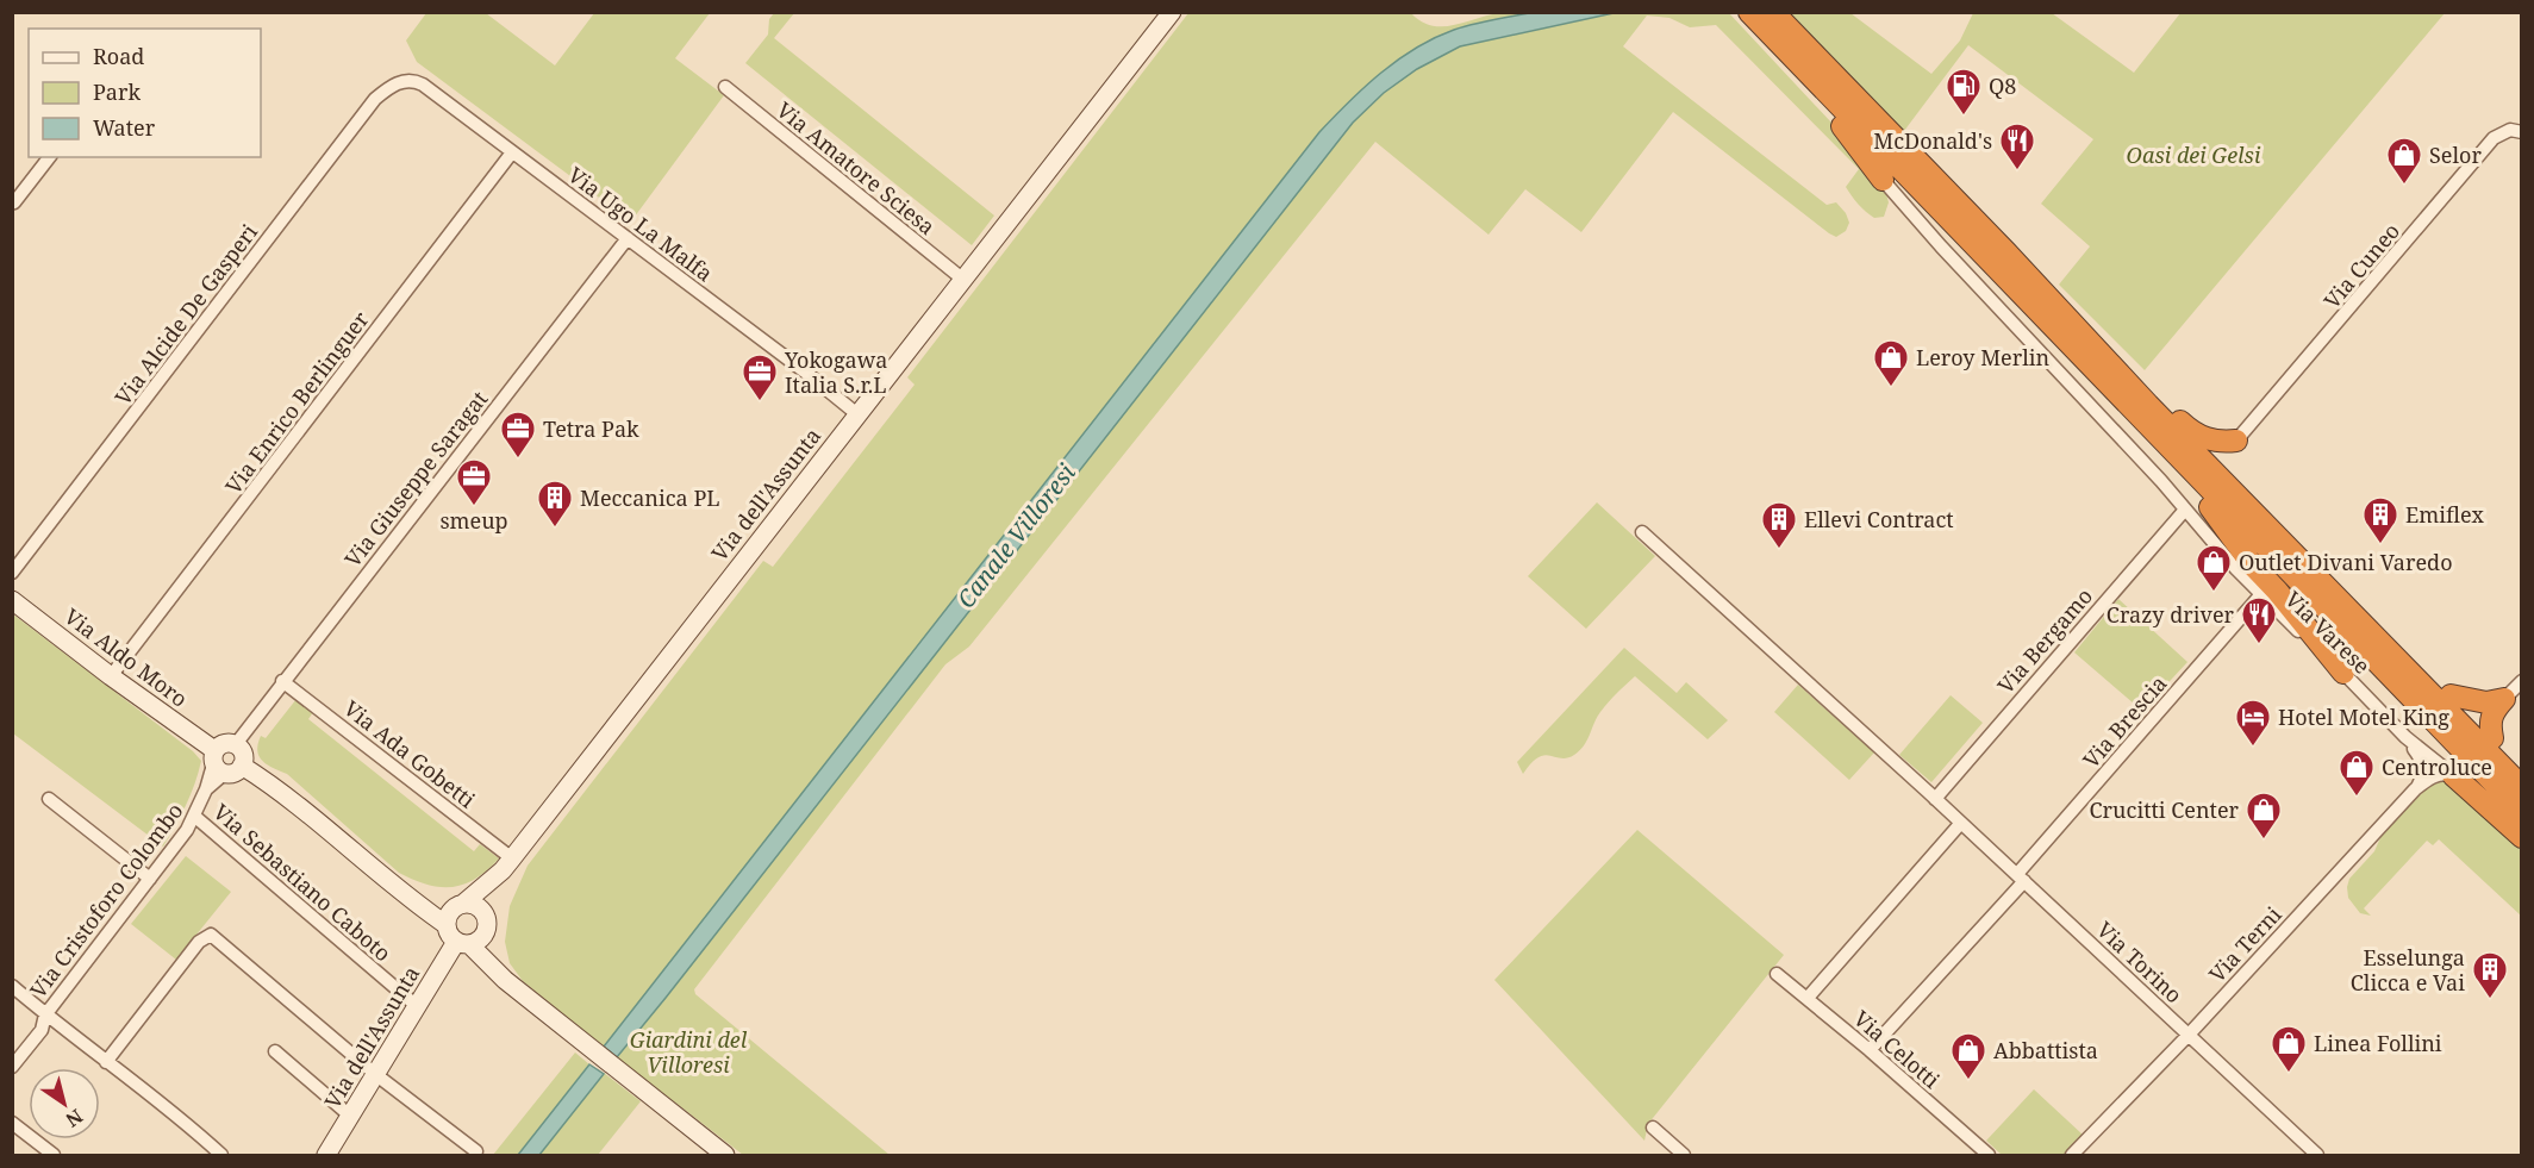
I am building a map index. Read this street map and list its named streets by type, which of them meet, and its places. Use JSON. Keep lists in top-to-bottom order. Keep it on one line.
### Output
{"streets":{"street":["Via Amatore Sciesa","Via Ugo La Malfa","Via Cuneo","Via Alcide De Gasperi","Via Enrico Berlinguer","Via Giuseppe Saragat","Via dell'Assunta","Via Varese","Via Bergamo","Via Aldo Moro","Via Brescia","Via Ada Gobetti","Via Sebastiano Caboto","Via Cristoforo Colombo","Via Terni","Via Torino","Via Celotti"]},"crossings":[["Via Amatore Sciesa","Via dell'Assunta"],["Via Ugo La Malfa","Via Alcide De Gasperi"],["Via Ugo La Malfa","Via Enrico Berlinguer"],["Via Ugo La Malfa","Via Giuseppe Saragat"],["Via Ugo La Malfa","Via dell'Assunta"],["Via Enrico Berlinguer","Via Aldo Moro"],["Via Giuseppe Saragat","Via Aldo Moro"],["Via Giuseppe Saragat","Via Ada Gobetti"],["Via Giuseppe Saragat","Via Cristoforo Colombo"],["Via dell'Assunta","Via Ada Gobetti"],["Via dell'Assunta","Via Sebastiano Caboto"],["Via Varese","Via Bergamo"],["Via Varese","Via Brescia"],["Via Varese","Via Terni"],["Via Bergamo","Via Torino"],["Via Aldo Moro","Via Cristoforo Colombo"],["Via Brescia","Via Torino"],["Via Brescia","Via Celotti"],["Via Sebastiano Caboto","Via Cristoforo Colombo"],["Via Terni","Via Torino"]],"water":["Canale Villoresi"],"parks":["Oasi dei Gelsi","Giardini del Villoresi"],"places":{"fuel station":["Q8"],"restaurant":["McDonald's","Crazy driver"],"shop":["Selor","Leroy Merlin","Outlet Divani Varedo","Centroluce","Crucitti Center","Linea Follini","Abbattista"],"office":["Yokogawa Italia S.r.L","Tetra Pak","smeup"],"building":["Meccanica PL","Emiflex","Ellevi Contract","Esselunga Clicca e Vai"],"hotel":["Hotel Motel King"]},"legend":["Road","Park","Water"],"north":"bottom right"}
